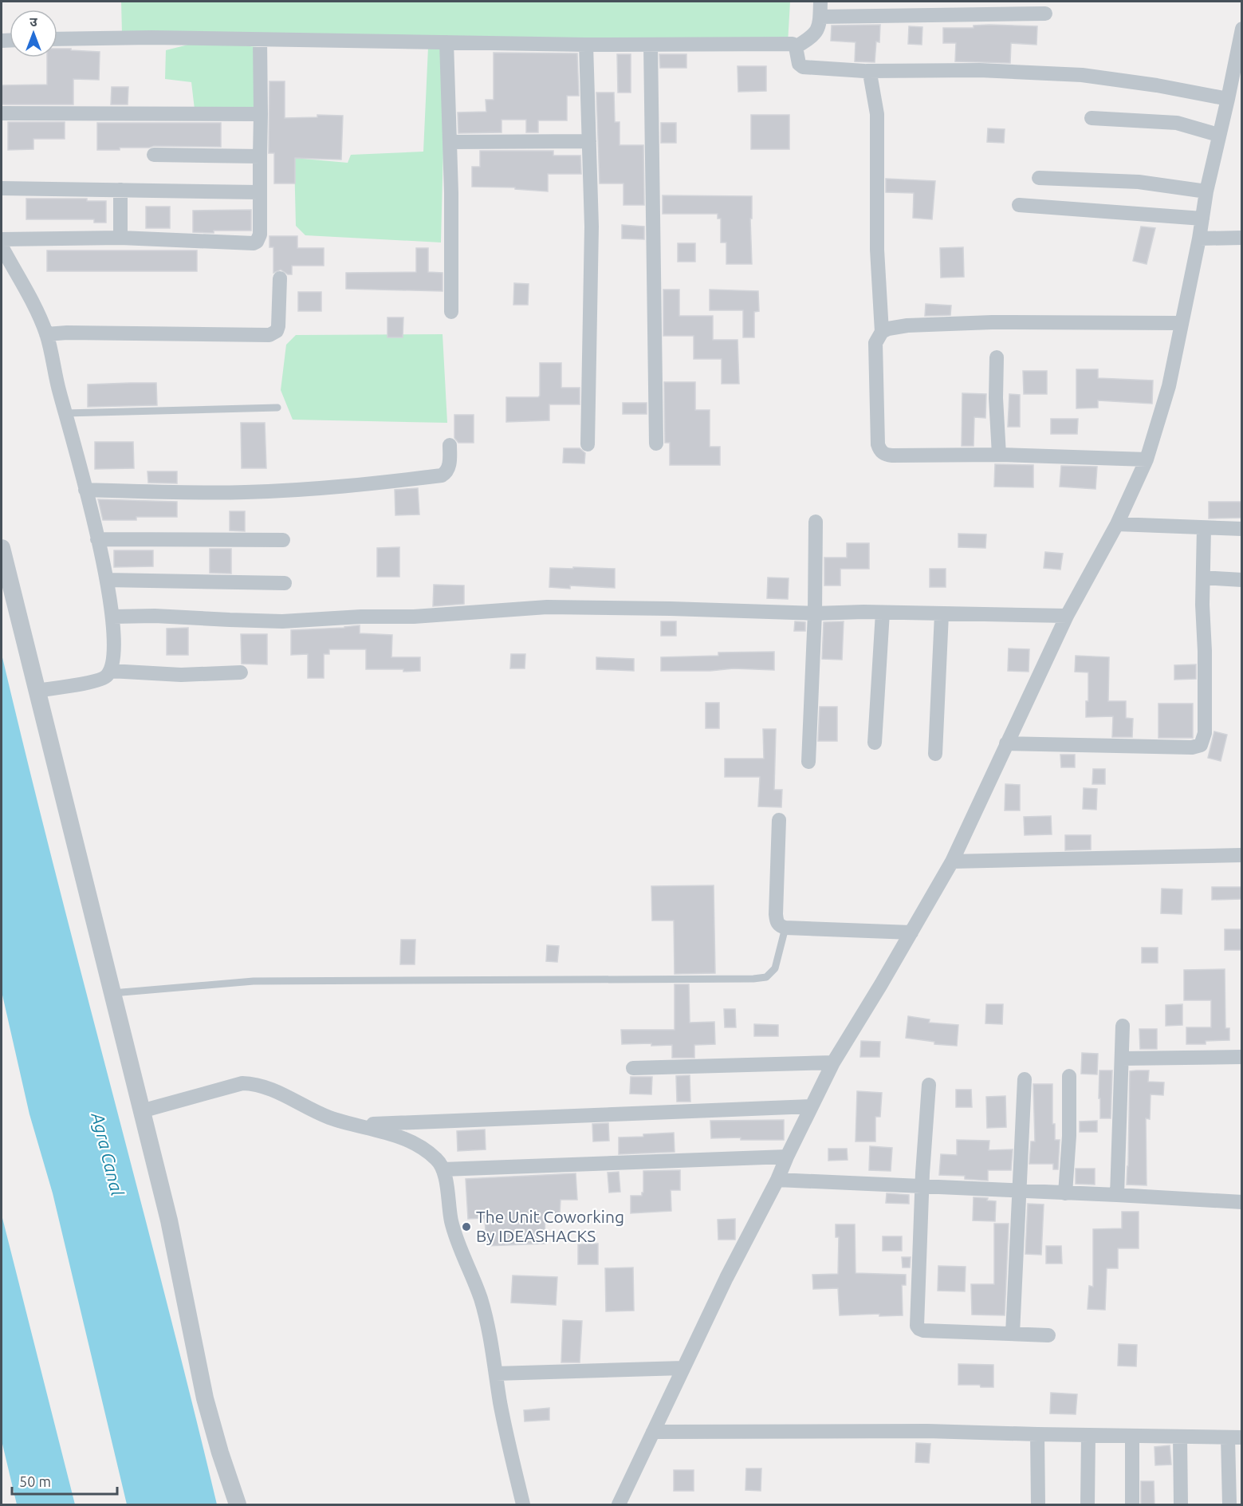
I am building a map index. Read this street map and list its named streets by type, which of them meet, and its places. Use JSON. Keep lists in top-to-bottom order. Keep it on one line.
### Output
{"water":["Agra Canal"],"places":["The Unit Coworking By IDEASHACKS"],"scale_bar":"50 m","north":"top"}
